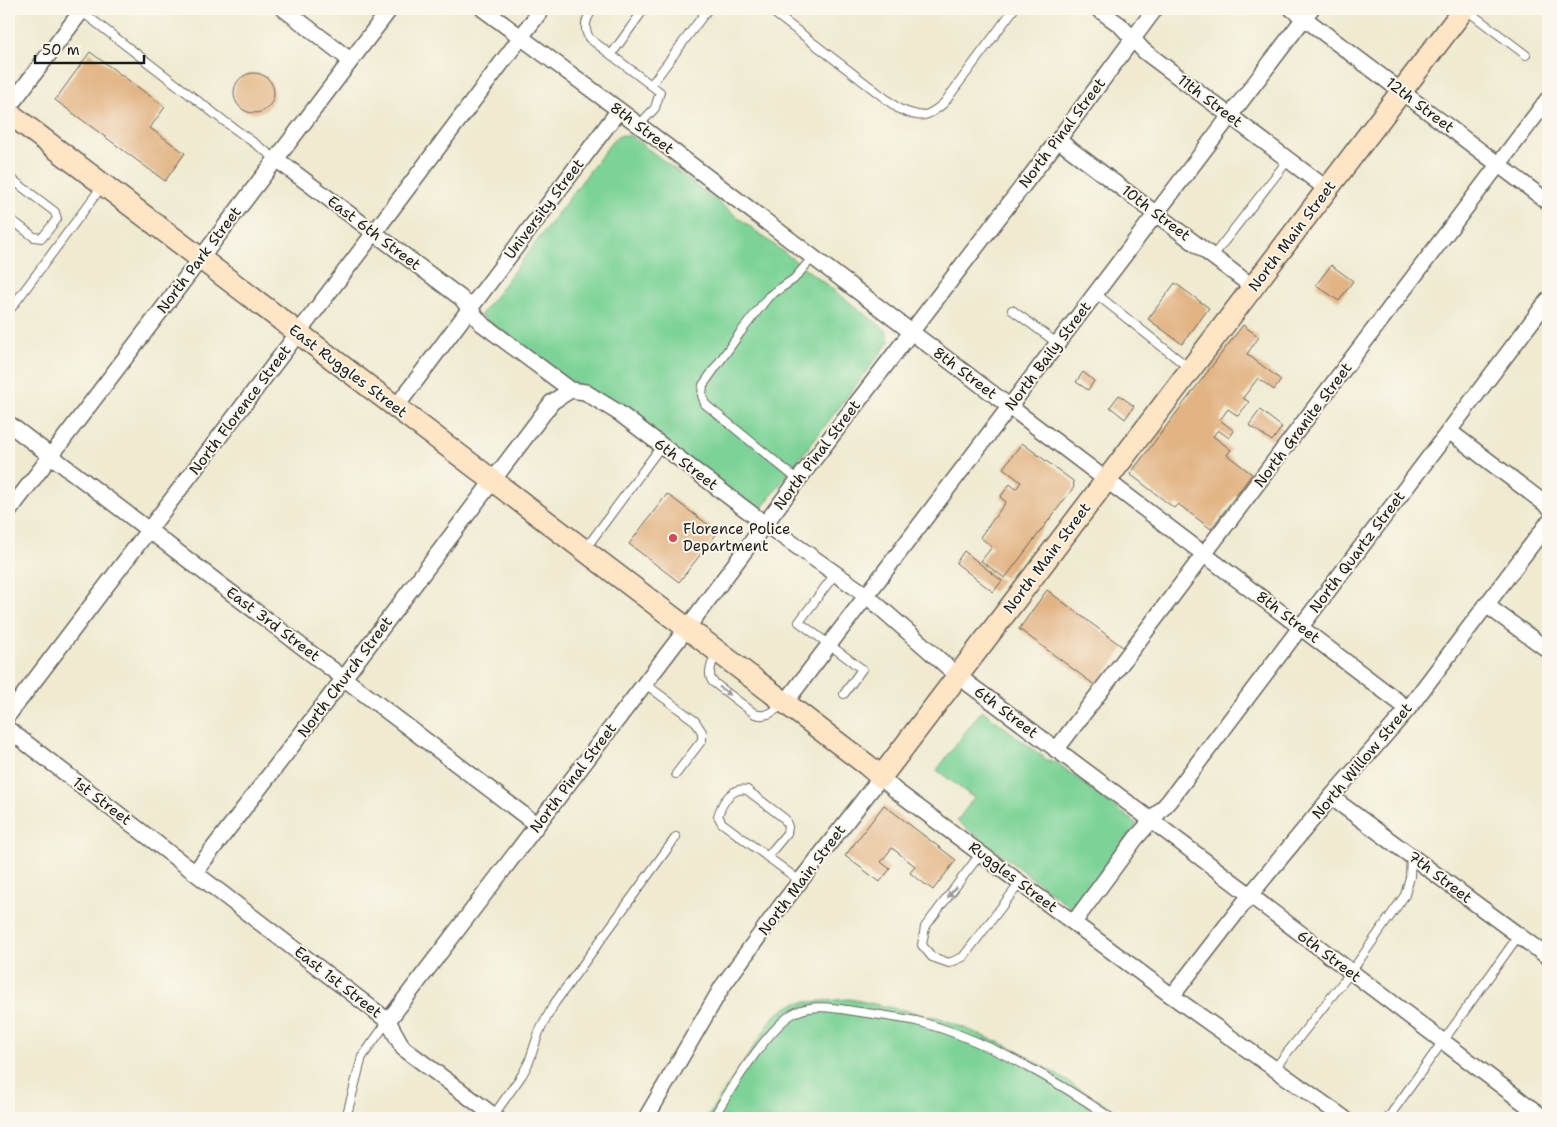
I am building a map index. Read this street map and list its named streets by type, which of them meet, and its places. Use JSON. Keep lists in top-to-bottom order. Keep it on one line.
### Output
{"streets":{"street":["11th Street","12th Street","8th Street","North Pinal Street","University Street","10th Street","East 6th Street","North Main Street","North Park Street","North Baily Street","East Ruggles Street","North Florence Street","North Granite Street","6th Street","North Quartz Street","East 3rd Street","North Church Street","North Willow Street","1st Street","Ruggles Street","7th Street","East 1st Street"]},"crossings":[["11th Street","North Pinal Street"],["11th Street","North Main Street"],["11th Street","North Baily Street"],["12th Street","North Main Street"],["12th Street","North Baily Street"],["12th Street","North Granite Street"],["8th Street","North Pinal Street"],["8th Street","University Street"],["8th Street","North Main Street"],["8th Street","North Baily Street"],["8th Street","North Florence Street"],["8th Street","North Granite Street"],["8th Street","North Quartz Street"],["8th Street","North Willow Street"],["North Pinal Street","10th Street"],["North Pinal Street","East Ruggles Street"],["North Pinal Street","6th Street"],["North Pinal Street","East 3rd Street"],["North Pinal Street","Ruggles Street"],["North Pinal Street","East 1st Street"],["University Street","East 6th Street"],["University Street","East Ruggles Street"],["University Street","6th Street"],["10th Street","North Main Street"],["10th Street","North Baily Street"],["East 6th Street","North Park Street"],["East 6th Street","North Florence Street"],["East 6th Street","6th Street"],["North Main Street","6th Street"],["North Main Street","Ruggles Street"],["North Park Street","East Ruggles Street"],["North Park Street","East 3rd Street"],["North Baily Street","6th Street"],["North Baily Street","Ruggles Street"],["East Ruggles Street","North Florence Street"],["East Ruggles Street","North Church Street"],["East Ruggles Street","Ruggles Street"],["North Florence Street","East 3rd Street"],["North Granite Street","6th Street"],["6th Street","North Quartz Street"],["6th Street","North Church Street"],["6th Street","North Willow Street"],["North Quartz Street","Ruggles Street"],["East 3rd Street","North Church Street"],["North Church Street","1st Street"],["North Church Street","East 1st Street"],["North Willow Street","Ruggles Street"],["North Willow Street","7th Street"],["1st Street","East 1st Street"]],"places":["Florence Police Department"],"scale_bar":"50 m"}
